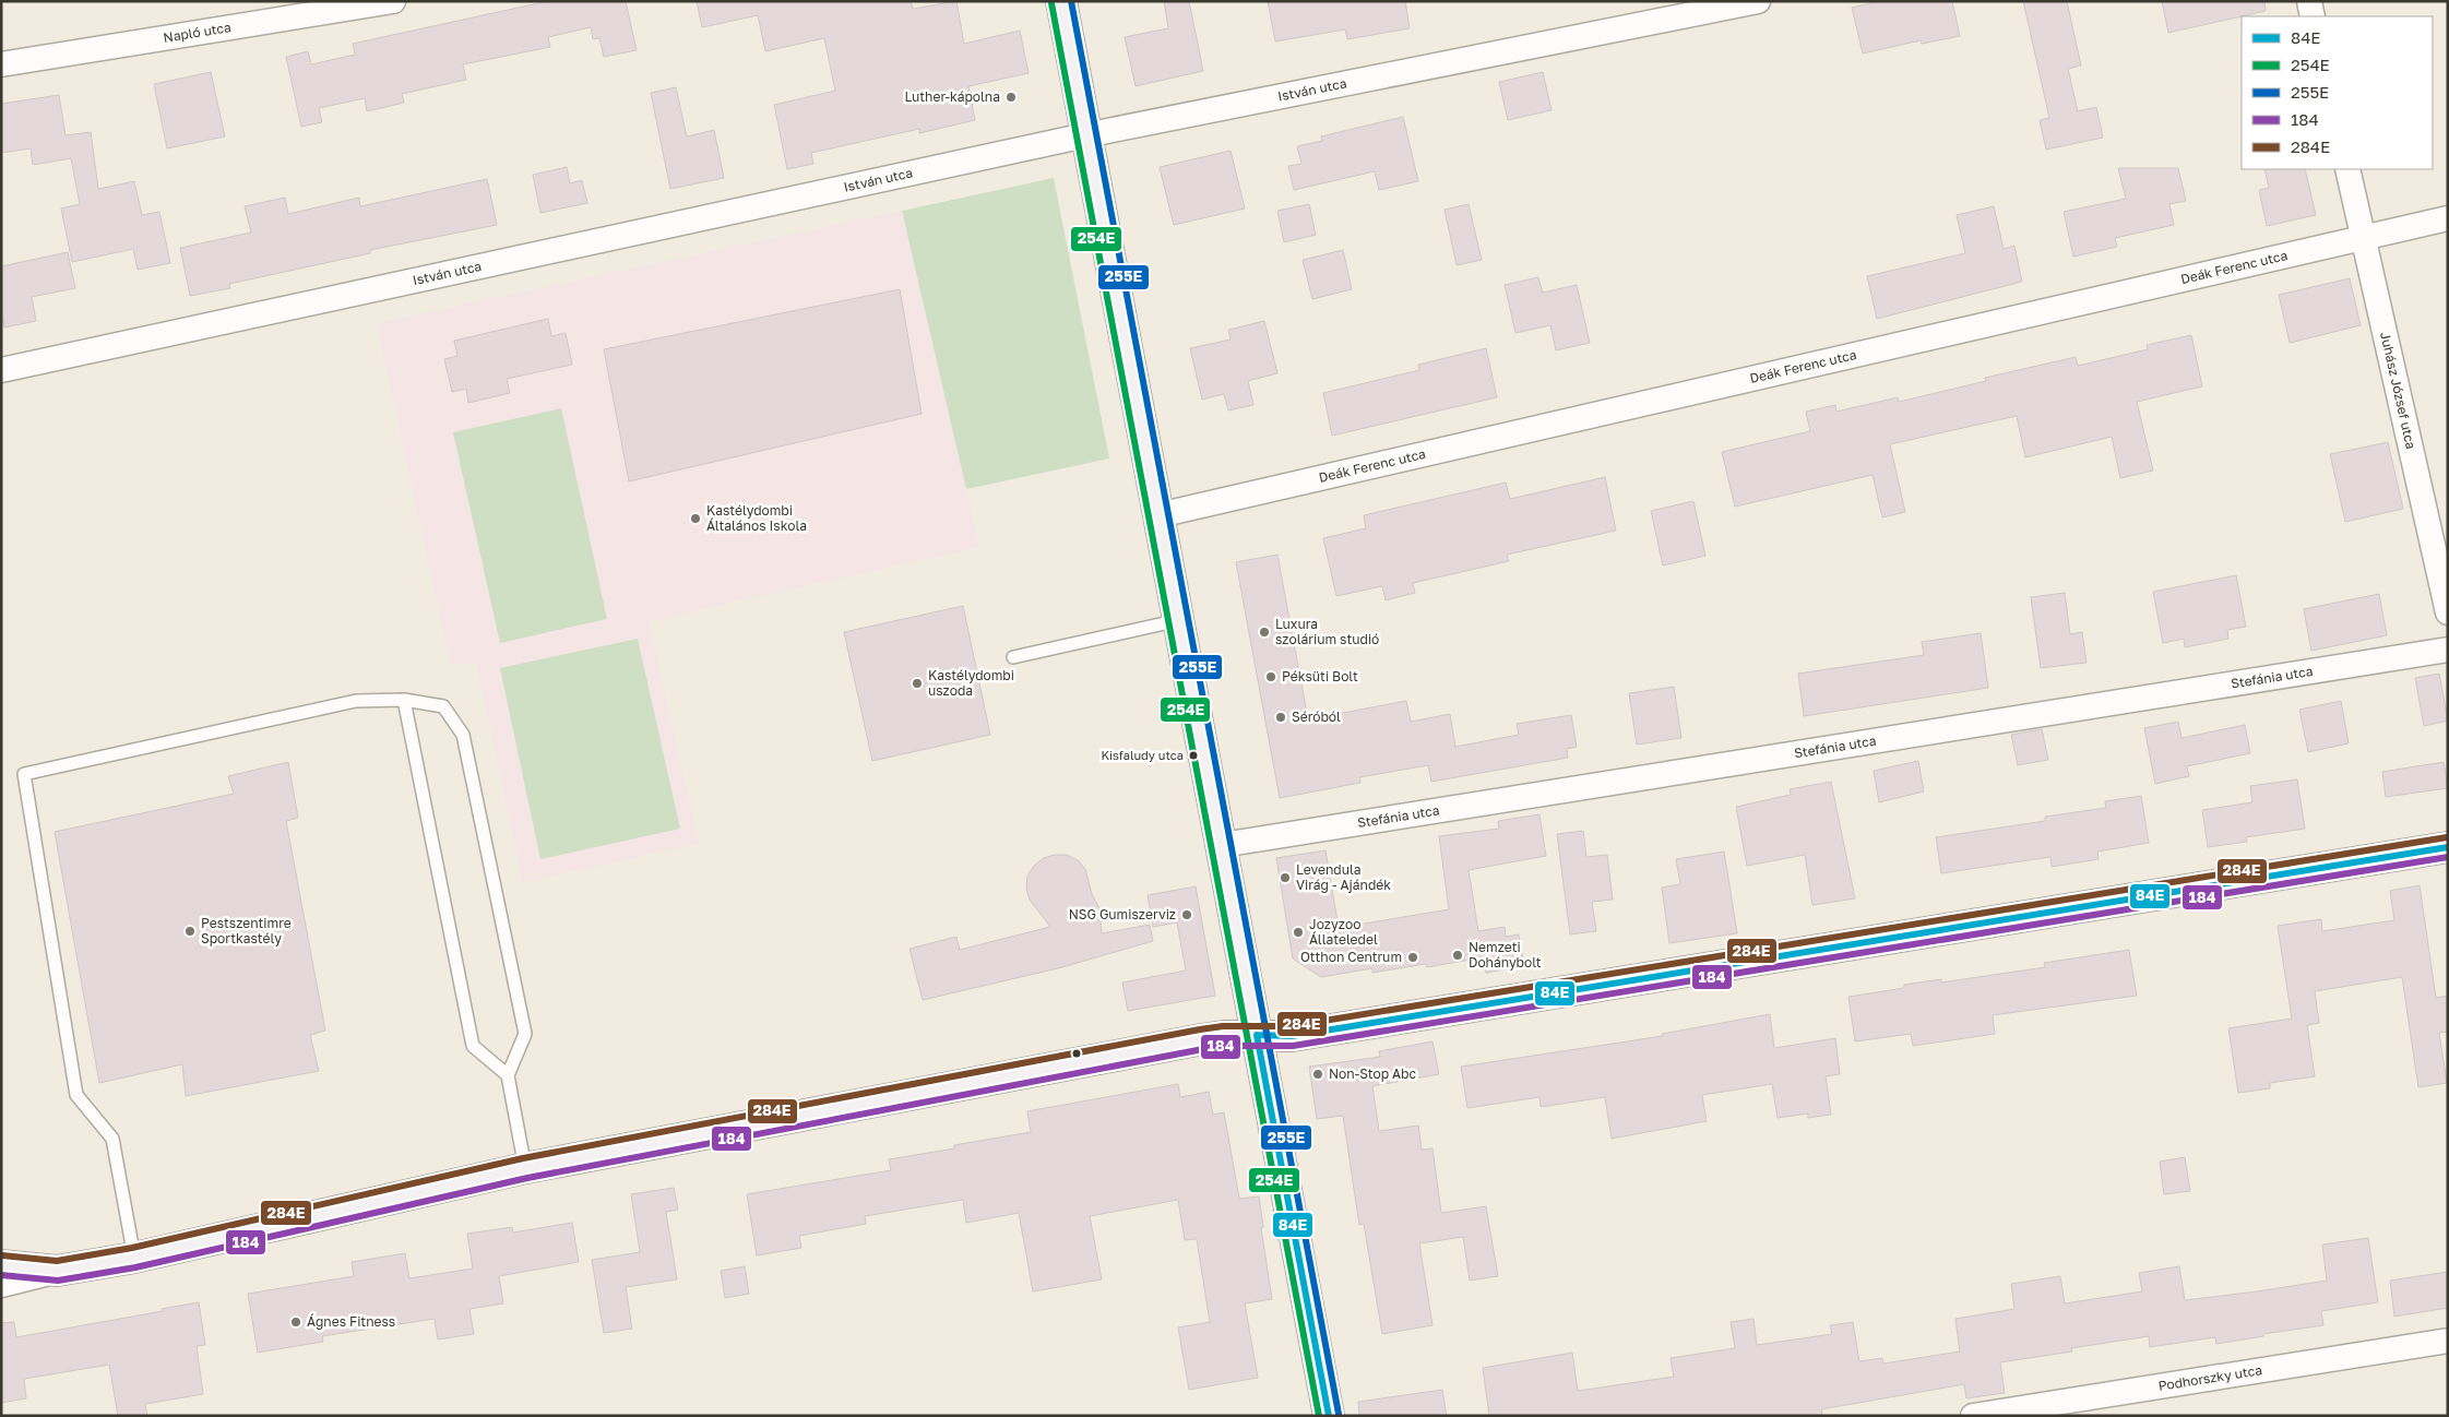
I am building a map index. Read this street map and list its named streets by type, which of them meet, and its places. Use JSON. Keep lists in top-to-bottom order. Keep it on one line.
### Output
{"streets":{"street":["Napló utca","István utca","Deák Ferenc utca","Juhász József utca","Stefánia utca","Podhorszky utca"]},"crossings":[["Deák Ferenc utca","Juhász József utca"]],"places":["Luther-kápolna","Kastélydombi Általános Iskola","Luxura szolárium studió","Péksüti Bolt","Kastélydombi uszoda","Séróból","Kisfaludy utca","Levendula Virág - Ajándék","NSG Gumiszerviz","Pestszentimre Sportkastély","Jozyzoo Állateledel","Nemzeti Dohánybolt","Otthon Centrum","Non-Stop Abc","Ágnes Fitness"],"lines":["transit line 255E","transit line 254E","transit line 284E","transit line 84E","transit line 184"],"legend":["84E","254E","255E","184","284E"]}
